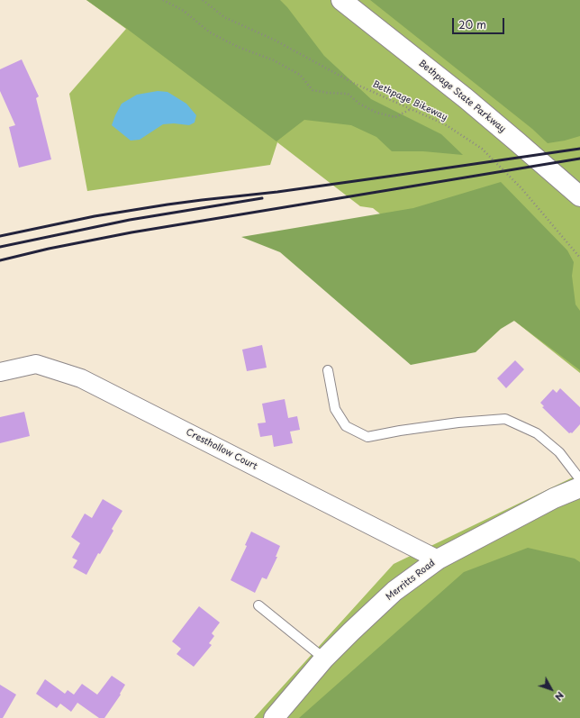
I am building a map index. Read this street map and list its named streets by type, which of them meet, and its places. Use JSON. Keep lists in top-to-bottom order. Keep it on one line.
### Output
{"streets":{"main road":["Bethpage State Parkway","Merritts Road"],"street":["Cresthollow Court"],"path":["Bethpage Bikeway"]},"crossings":[["Cresthollow Court","Merritts Road"]],"scale_bar":"20 m","north":"bottom right"}
